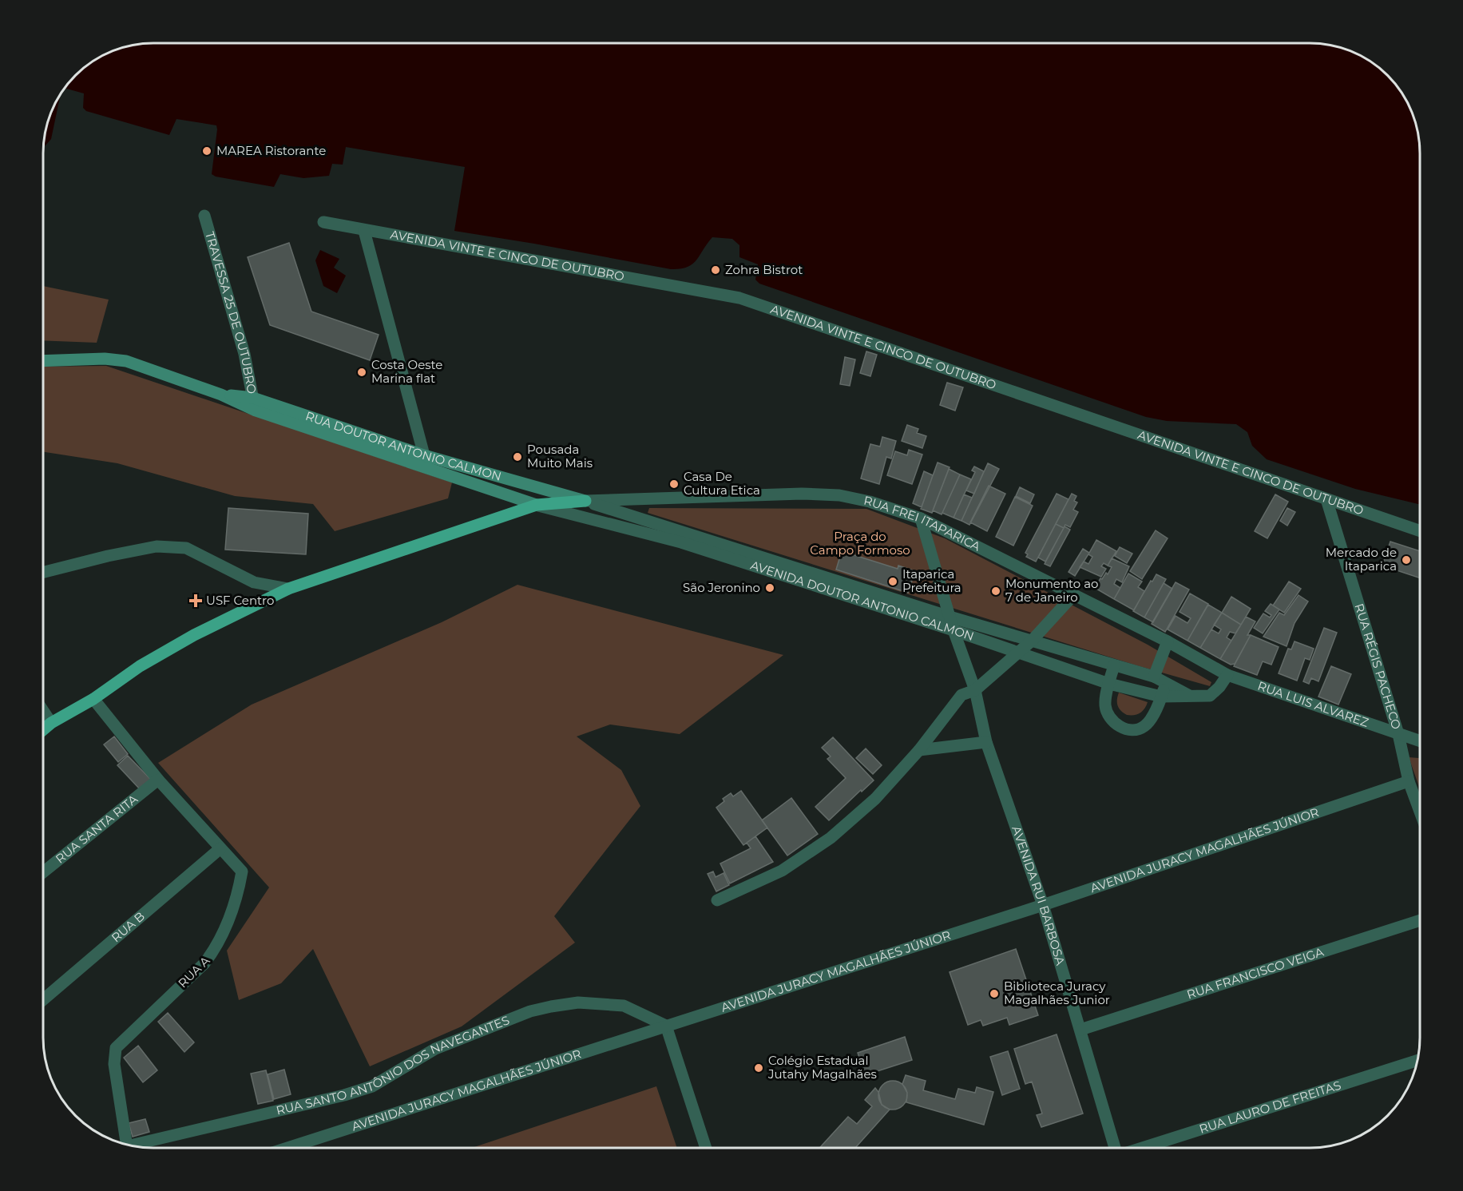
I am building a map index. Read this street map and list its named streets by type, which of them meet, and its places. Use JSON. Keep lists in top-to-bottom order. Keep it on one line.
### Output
{"streets":{"street":["AVENIDA VINTE E CINCO DE OUTUBRO","TRAVESSA 25 DE OUTUBRO","RUA DOUTOR ANTONIO CALMON","RUA FREI ITAPARICA","AVENIDA DOUTOR ANTONIO CALMON","RUA RÉGIS PACHECO","RUA LUIS ALVAREZ","RUA SANTA RITA","AVENIDA JURACY MAGALHÃES JÚNIOR","AVENIDA RUI BARBOSA","RUA B","RUA A","RUA FRANCISCO VEIGA","RUA SANTO ANTÔNIO DOS NAVEGANTES","RUA LAURO DE FREITAS"]},"crossings":[["AVENIDA VINTE E CINCO DE OUTUBRO","RUA RÉGIS PACHECO"],["TRAVESSA 25 DE OUTUBRO","RUA DOUTOR ANTONIO CALMON"],["RUA DOUTOR ANTONIO CALMON","RUA FREI ITAPARICA"],["RUA DOUTOR ANTONIO CALMON","AVENIDA DOUTOR ANTONIO CALMON"],["RUA FREI ITAPARICA","AVENIDA DOUTOR ANTONIO CALMON"],["RUA FREI ITAPARICA","RUA LUIS ALVAREZ"],["RUA FREI ITAPARICA","AVENIDA RUI BARBOSA"],["AVENIDA DOUTOR ANTONIO CALMON","RUA LUIS ALVAREZ"],["AVENIDA DOUTOR ANTONIO CALMON","AVENIDA RUI BARBOSA"],["RUA RÉGIS PACHECO","RUA LUIS ALVAREZ"],["RUA RÉGIS PACHECO","AVENIDA JURACY MAGALHÃES JÚNIOR"],["RUA SANTA RITA","RUA A"],["AVENIDA JURACY MAGALHÃES JÚNIOR","AVENIDA RUI BARBOSA"],["AVENIDA JURACY MAGALHÃES JÚNIOR","RUA SANTO ANTÔNIO DOS NAVEGANTES"],["AVENIDA RUI BARBOSA","RUA FRANCISCO VEIGA"],["RUA B","RUA A"]],"parks":["Praça do Campo Formoso"],"places":{"other":["MAREA Ristorante","Zohra Bistrot","Costa Oeste Marina flat","Pousada Muito Mais","Casa De Cultura Etica","Mercado de Itaparica","Itaparica Prefeitura","São Jeronino","Monumento ao 7 de Janeiro","Biblioteca Juracy Magalhães Junior","Colégio Estadual Jutahy Magalhães"],"health":["USF Centro"]}}
